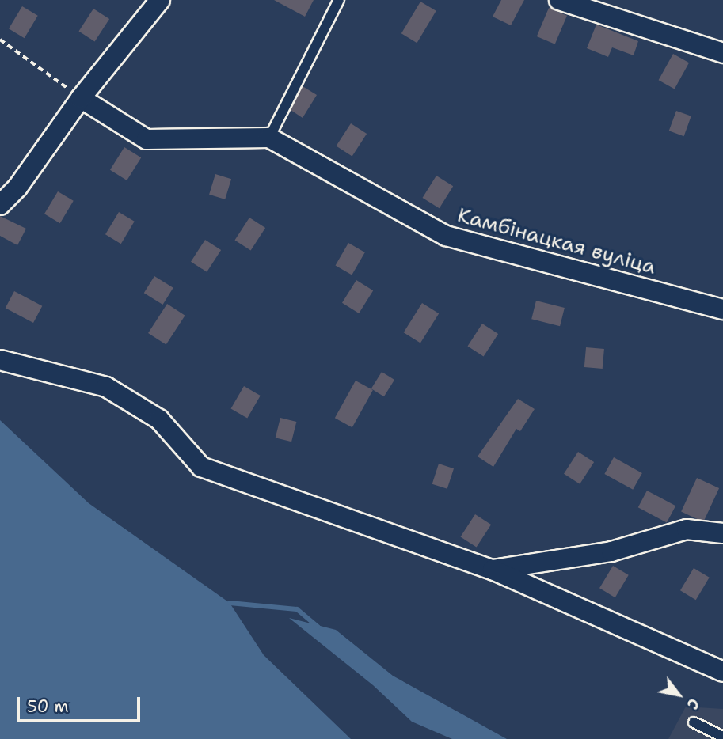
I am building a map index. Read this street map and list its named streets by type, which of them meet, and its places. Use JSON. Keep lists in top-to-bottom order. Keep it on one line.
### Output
{"streets":{"street":["Камбінацкая вуліца"]},"scale_bar":"50 m","north":"bottom right"}
